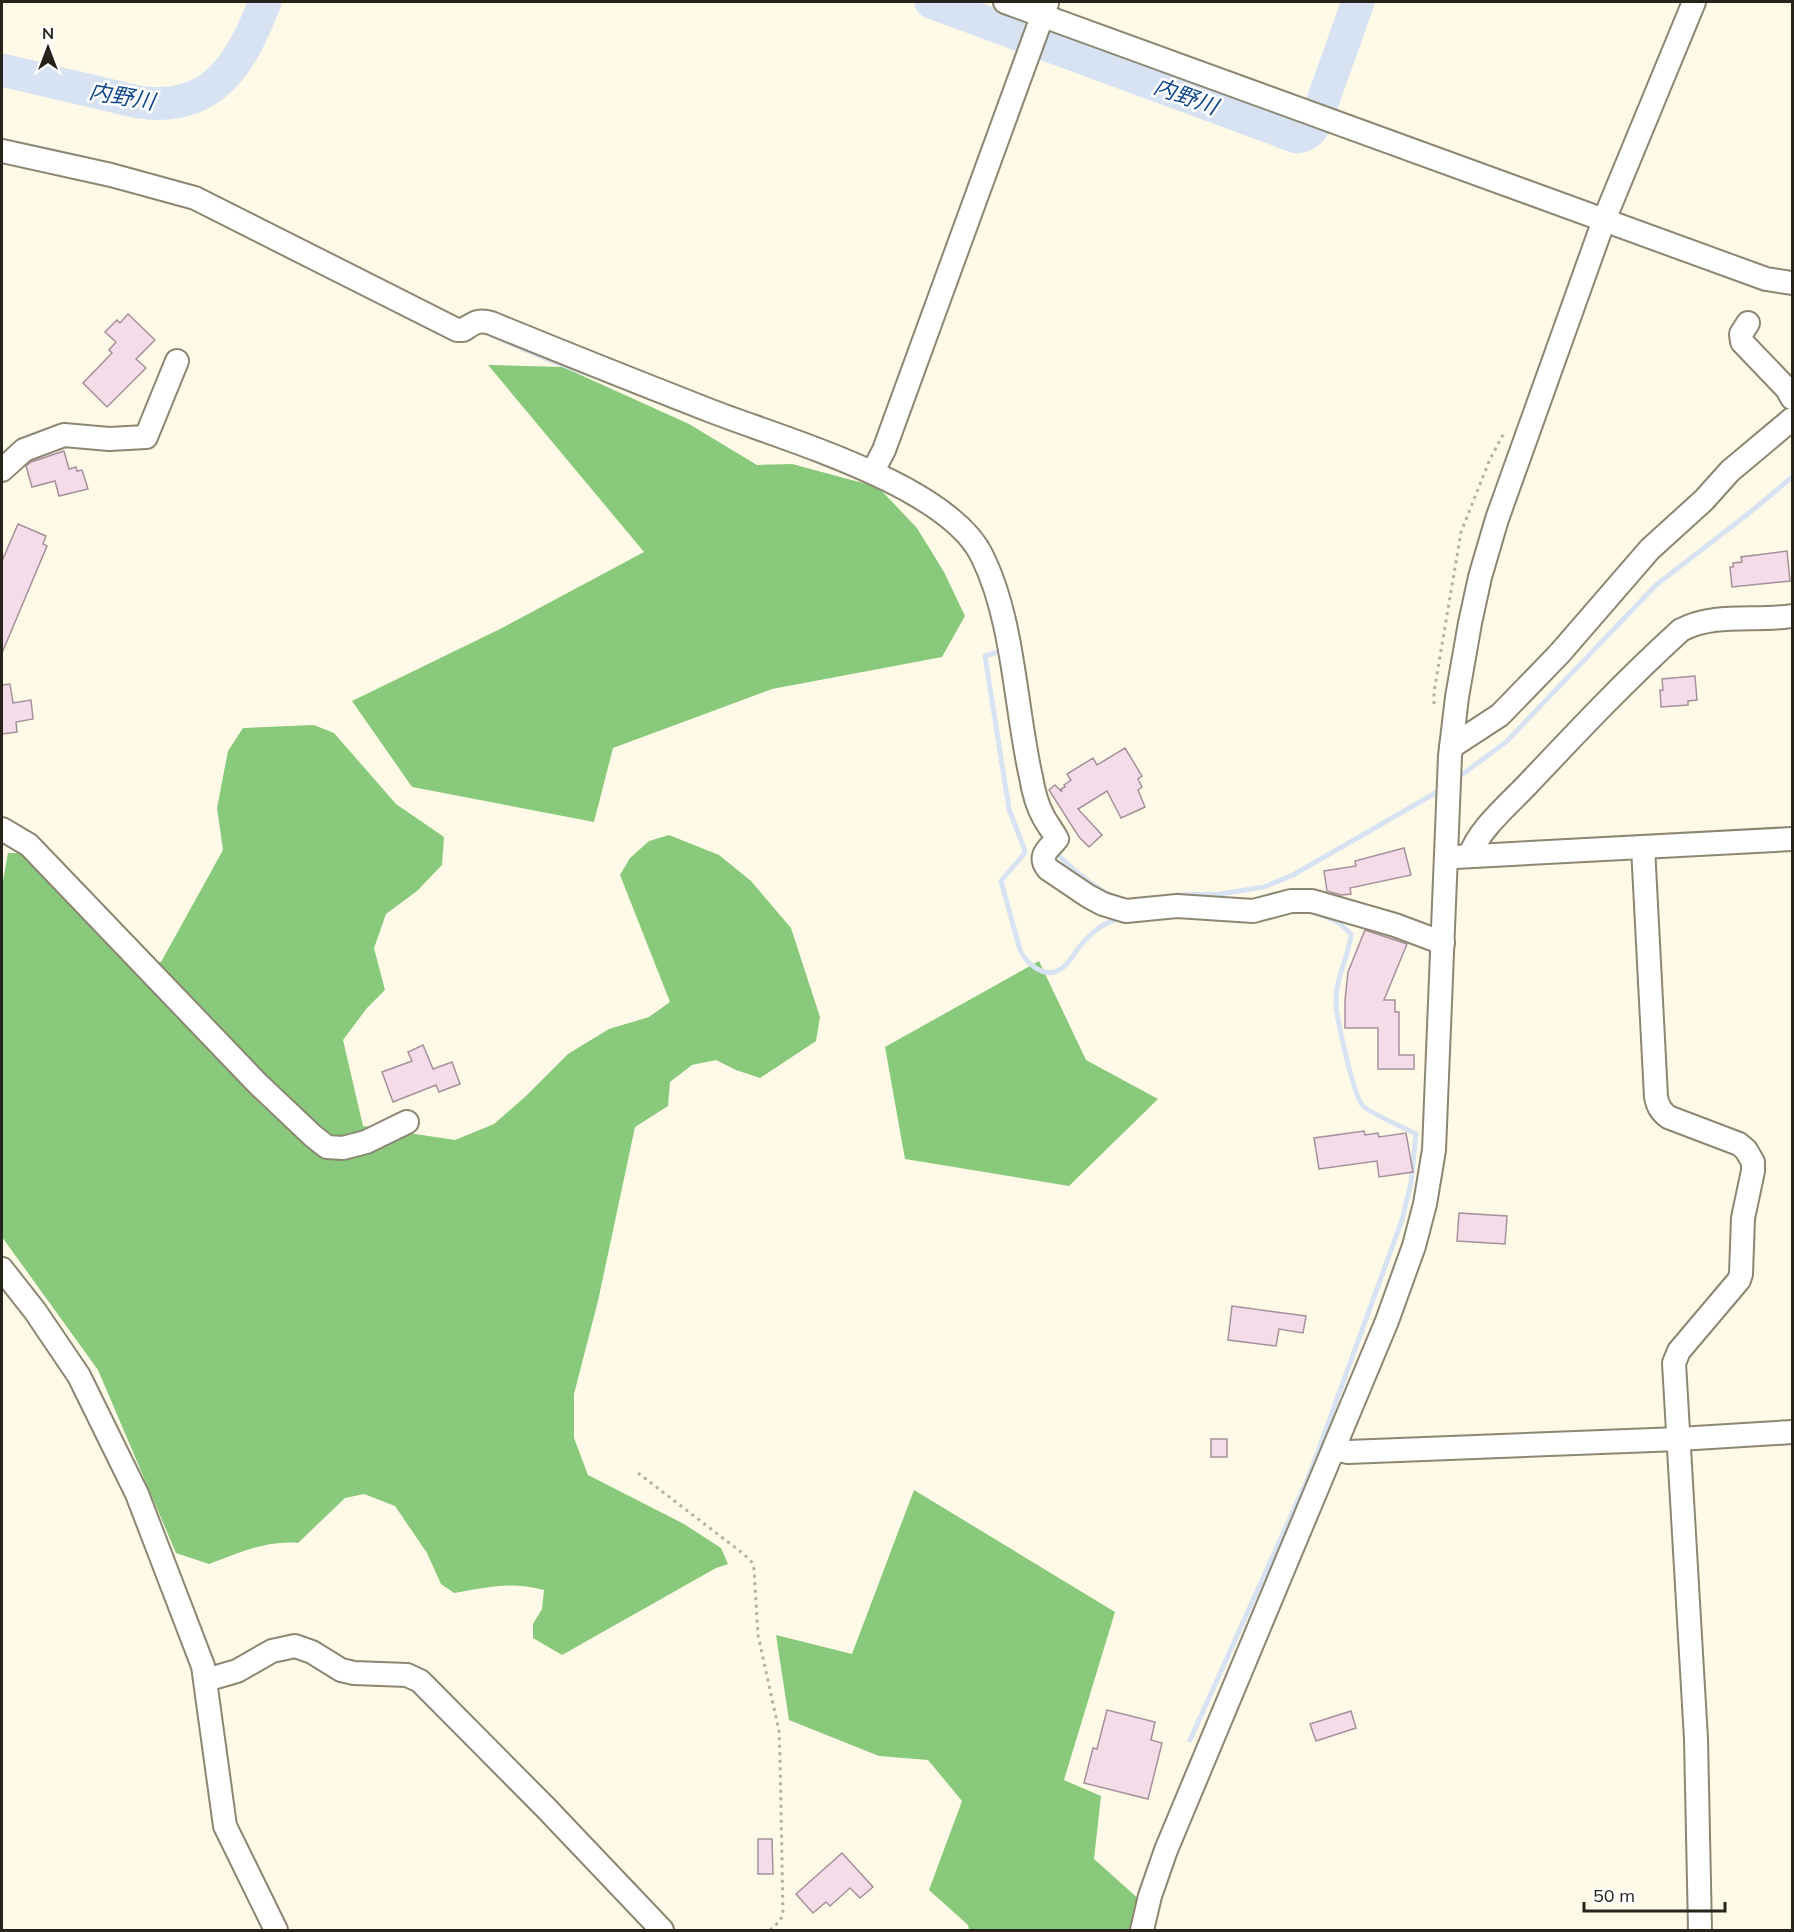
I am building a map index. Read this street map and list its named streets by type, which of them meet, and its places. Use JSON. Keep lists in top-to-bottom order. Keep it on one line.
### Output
{"water":["内野川"],"scale_bar":"50 m","north":"top"}
